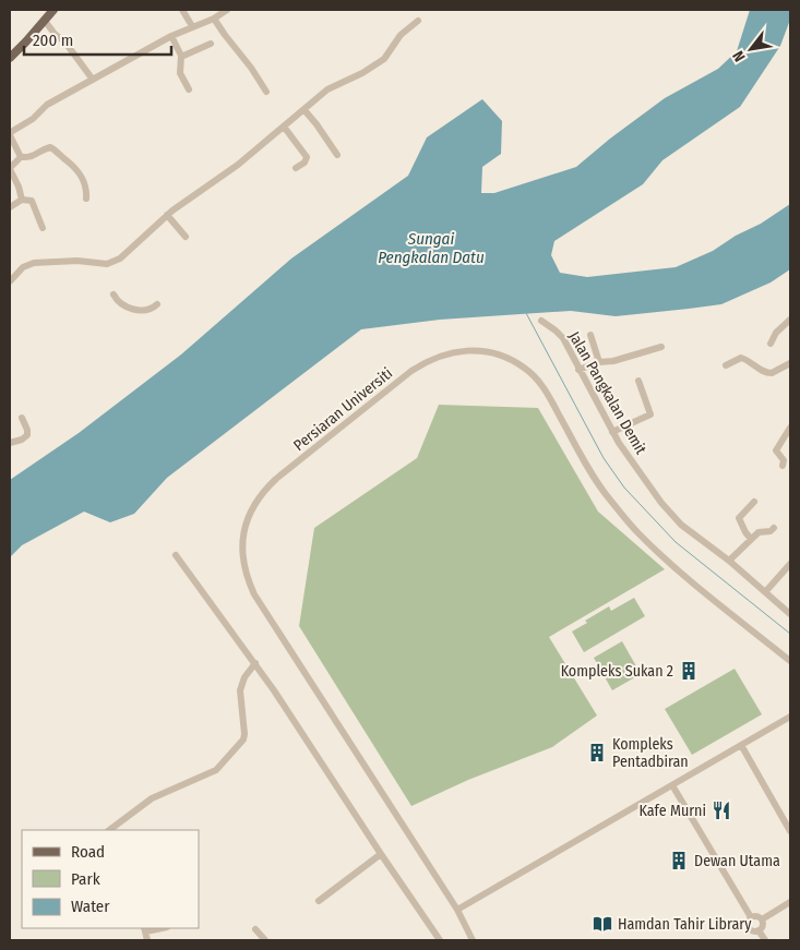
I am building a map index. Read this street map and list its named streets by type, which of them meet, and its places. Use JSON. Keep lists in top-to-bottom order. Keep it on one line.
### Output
{"streets":{"street":["Jalan Pangkalan Demit","Persiaran Universiti"]},"water":["Sungai Pengkalan Datu"],"places":{"building":["Kompleks Sukan 2","Kompleks Pentadbiran","Dewan Utama"],"restaurant":["Kafe Murni"],"library":["Hamdan Tahir Library"]},"legend":["Road","Park","Water"],"scale_bar":"200 m","north":"bottom left"}
